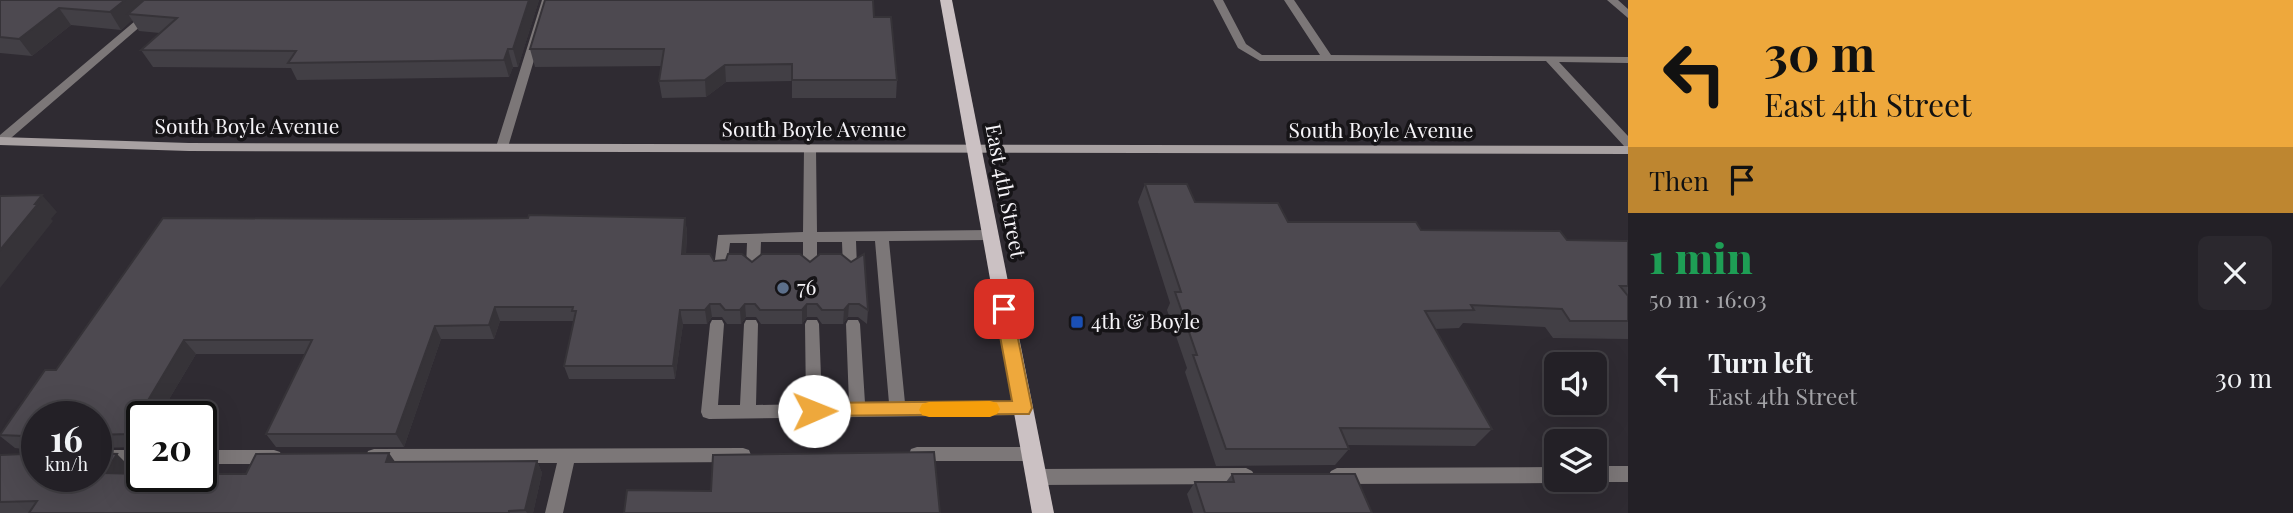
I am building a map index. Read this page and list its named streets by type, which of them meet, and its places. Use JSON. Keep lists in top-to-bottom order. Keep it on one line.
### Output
{"streets":{"main road":["South Boyle Avenue","East 4th Street"]},"crossings":[["South Boyle Avenue","East 4th Street"]],"places":{"other":["76"],"transit":["4th & Boyle"]},"page":{"turn":["30 m","East 4th Street"],"then":"Then","heading":["1 min","50 m · 16:03"],"list":[{"name":"Turn left","note":"East 4th Street","value":"30 m"}],"speed":"16 km/h","limit":"20"}}
